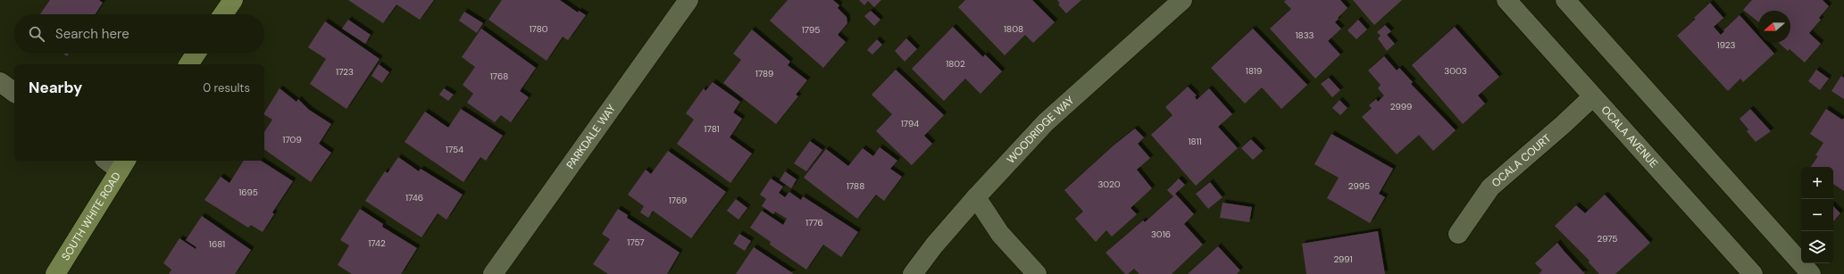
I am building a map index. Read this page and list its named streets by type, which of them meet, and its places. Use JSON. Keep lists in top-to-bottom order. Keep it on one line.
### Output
{"streets":{"main road":["SOUTH WHITE ROAD"],"street":["WOODRIDGE WAY","PARKDALE WAY","OCALA AVENUE","OCALA COURT"]},"crossings":[["OCALA AVENUE","OCALA COURT"]],"house_numbers":["1780","1808","1795","1833","1923","1802","1819","3003","1723","1789","1768","2999","1794","1781","1709","1811","1754","3020","1788","2995","1695","1746","1769","1776","3016","2975","1757","1742","1681","2991"],"north":"left","page":{"search":"Search here","heading":["Nearby","0 results"],"map_buttons":["+","−"]}}
